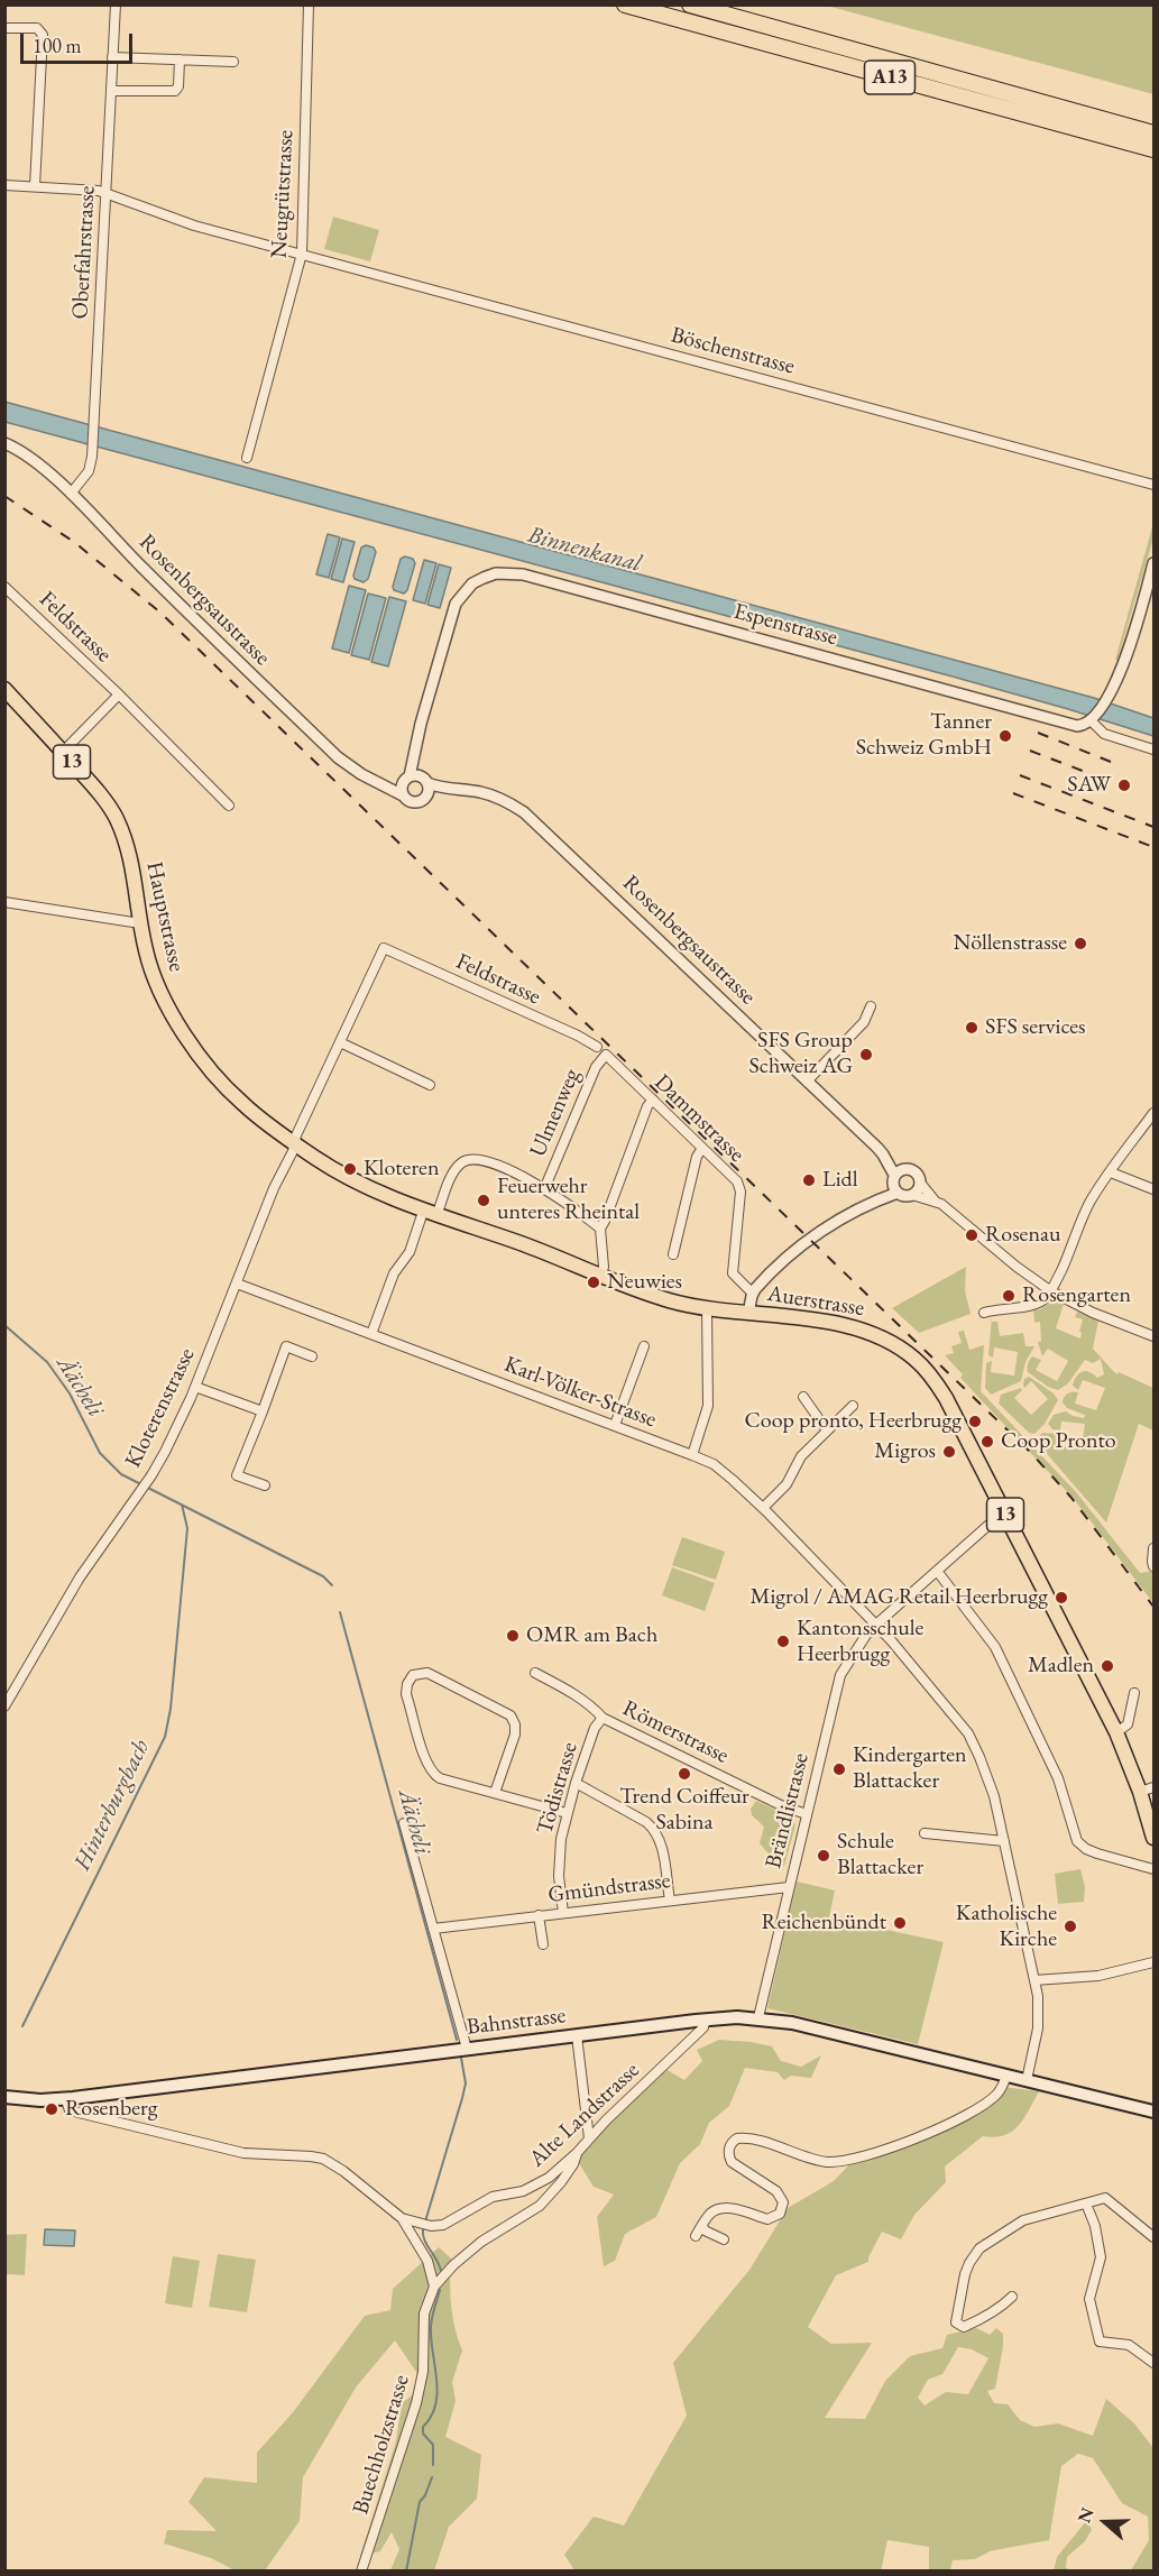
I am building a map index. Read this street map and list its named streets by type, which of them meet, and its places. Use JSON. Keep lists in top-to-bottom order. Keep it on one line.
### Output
{"streets":{"highway":["A13"],"main road":["13","Hauptstrasse","Auerstrasse","Bahnstrasse"],"street":["Neugrütstrasse","Oberfahrstrasse","Böschenstrasse","Rosenbergsaustrasse","Espenstrasse","Feldstrasse","Ulmenweg","Dammstrasse","Karl-Völker-Strasse","Kloterenstrasse","Römerstrasse","Tödistrasse","Brändlistrasse","Gmündstrasse","Alte Landstrasse","Buechholzstrasse"]},"crossings":[["Neugrütstrasse","Böschenstrasse"],["Oberfahrstrasse","Böschenstrasse"],["Oberfahrstrasse","Rosenbergsaustrasse"],["Rosenbergsaustrasse","Espenstrasse"],["Feldstrasse","Kloterenstrasse"],["Hauptstrasse","Auerstrasse"],["Hauptstrasse","Kloterenstrasse"],["Ulmenweg","Dammstrasse"],["Auerstrasse","Kloterenstrasse"],["Auerstrasse","Brändlistrasse"],["Karl-Völker-Strasse","Kloterenstrasse"],["Karl-Völker-Strasse","Brändlistrasse"],["Karl-Völker-Strasse","Bahnstrasse"],["Römerstrasse","Tödistrasse"],["Römerstrasse","Brändlistrasse"],["Tödistrasse","Gmündstrasse"],["Brändlistrasse","Gmündstrasse"],["Brändlistrasse","Bahnstrasse"],["Bahnstrasse","Alte Landstrasse"],["Alte Landstrasse","Buechholzstrasse"]],"water":["Binnenkanal","Äächeli","Hinterburgbach"],"places":["Tanner Schweiz GmbH","SAW","Nöllenstrasse","SFS services","SFS Group Schweiz AG","Kloteren","Lidl","Feuerwehr unteres Rheintal","Rosenau","Neuwies","Rosengarten","Coop pronto, Heerbrugg","Coop Pronto","Migros","Migrol / AMAG Retail Heerbrugg","OMR am Bach","Kantonsschule Heerbrugg","Madlen","Kindergarten Blattacker","Trend Coiffeur Sabina","Schule Blattacker","Reichenbündt","Katholische Kirche","Rosenberg"],"scale_bar":"100 m","north":"left"}
